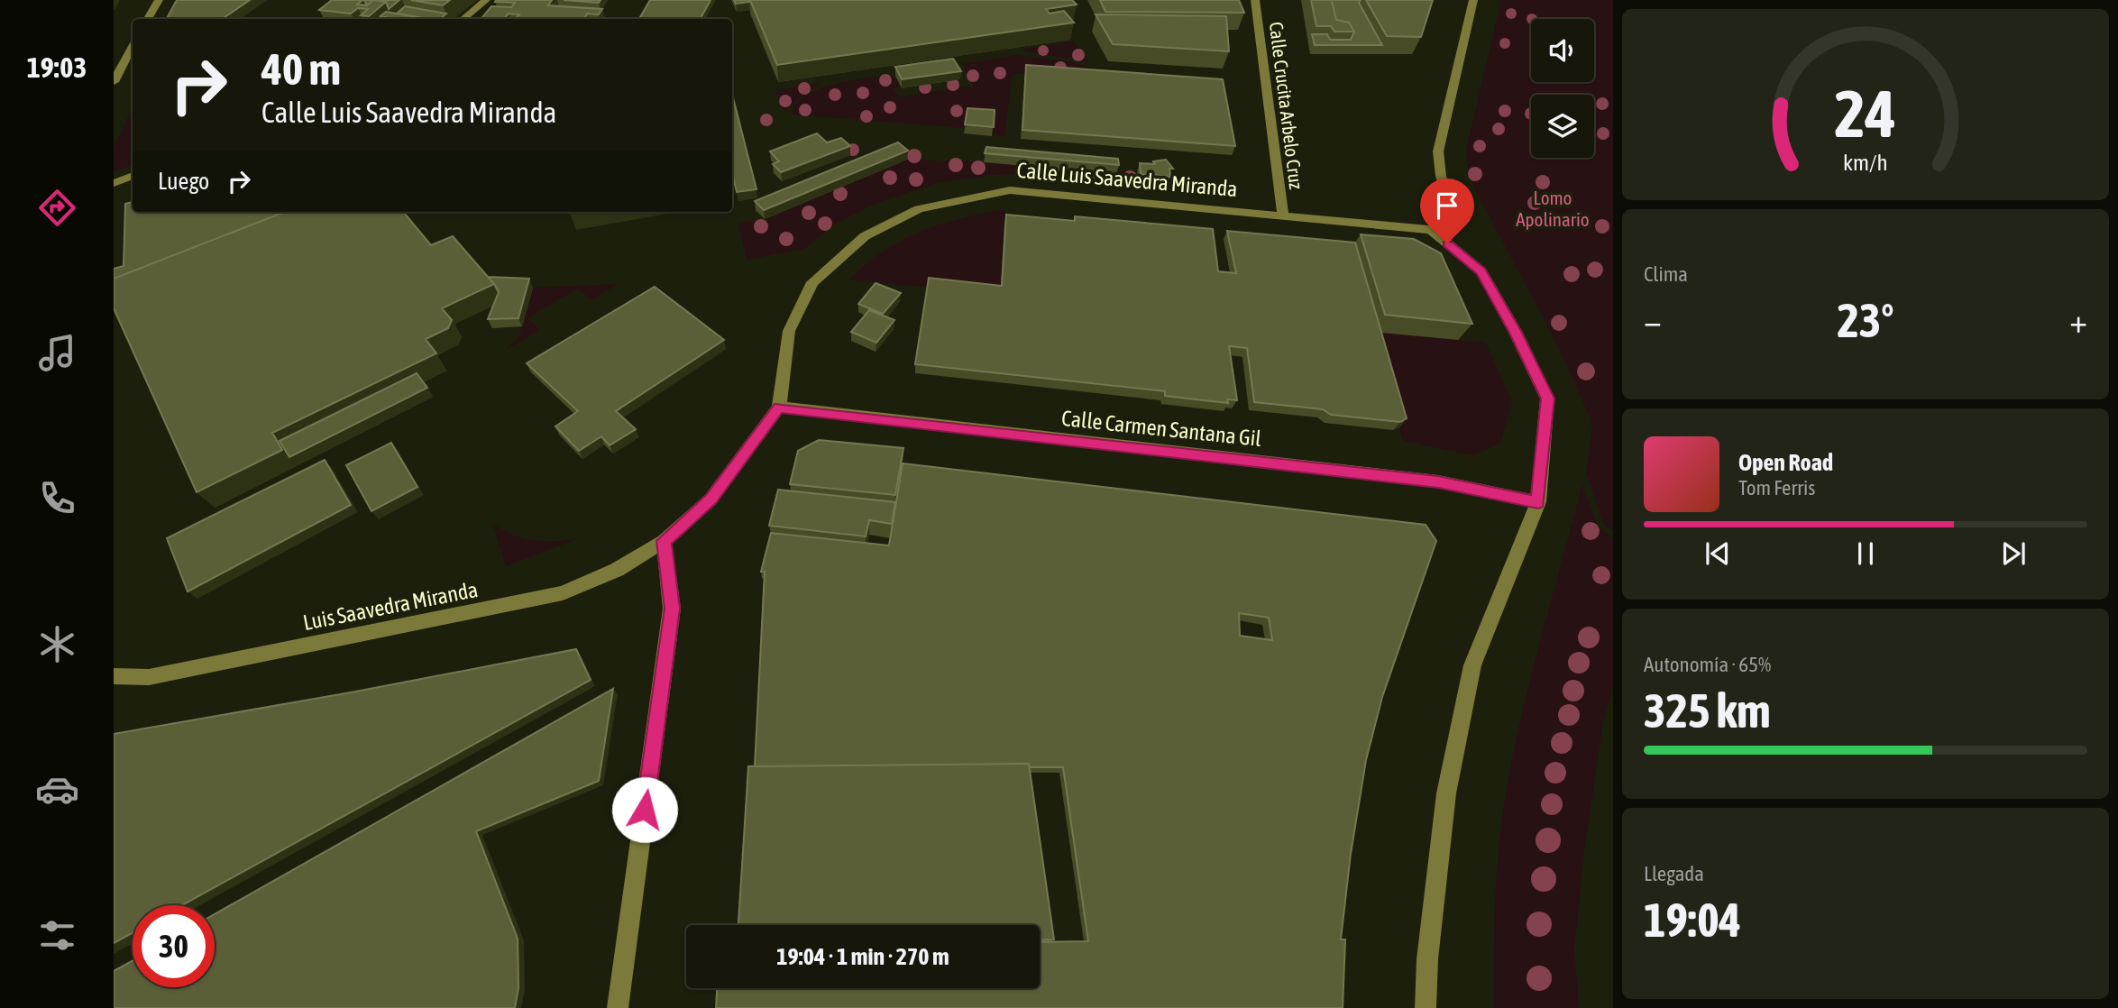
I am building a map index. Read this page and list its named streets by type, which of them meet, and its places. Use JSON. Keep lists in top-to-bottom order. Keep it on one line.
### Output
{"streets":{"street":["Calle Crucita Arbelo Cruz","Calle Luis Saavedra Miranda","Calle Carmen Santana Gil","Luis Saavedra Miranda"]},"crossings":[["Calle Crucita Arbelo Cruz","Calle Luis Saavedra Miranda"],["Calle Luis Saavedra Miranda","Calle Carmen Santana Gil"],["Calle Luis Saavedra Miranda","Luis Saavedra Miranda"]],"parks":["Lomo Apolinario"],"page":{"tabs":"19:03","turn":["40 m","Calle Luis Saavedra Miranda"],"then":"Luego","tile":["Clima",["Autonomía · 65%","325 km"],["Llegada","19:04"]],"heat":["−","23°","+"],"song":["Open Road","Tom Ferris"],"limit":"30","trip":"19:04 · 1 min · 270 m","gauge":["24","km/h"]}}
